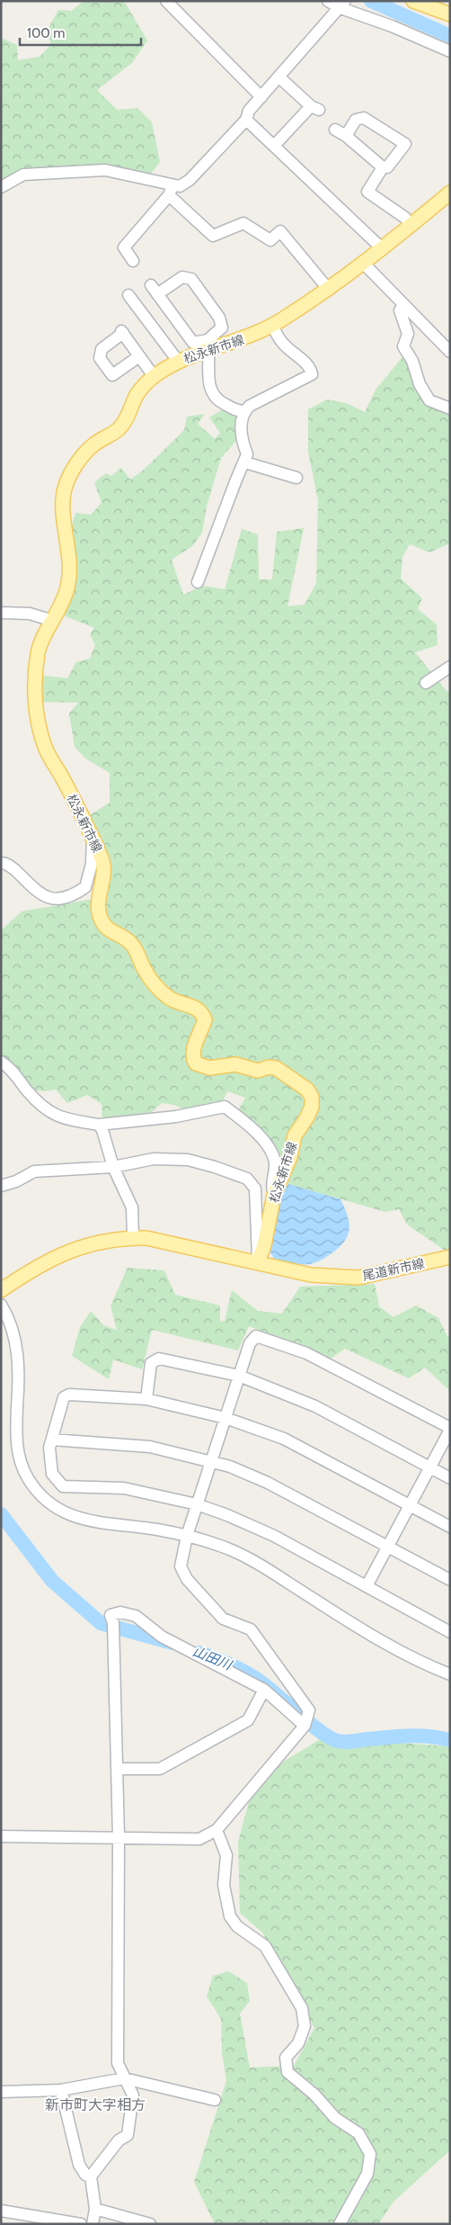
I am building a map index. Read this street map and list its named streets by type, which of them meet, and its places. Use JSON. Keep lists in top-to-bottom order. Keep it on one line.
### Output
{"streets":{"main road":["松永新市線","尾道新市線"]},"crossings":[["松永新市線","尾道新市線"]],"districts":["新市町大字相方"],"water":["山田川"],"scale_bar":"100 m"}
